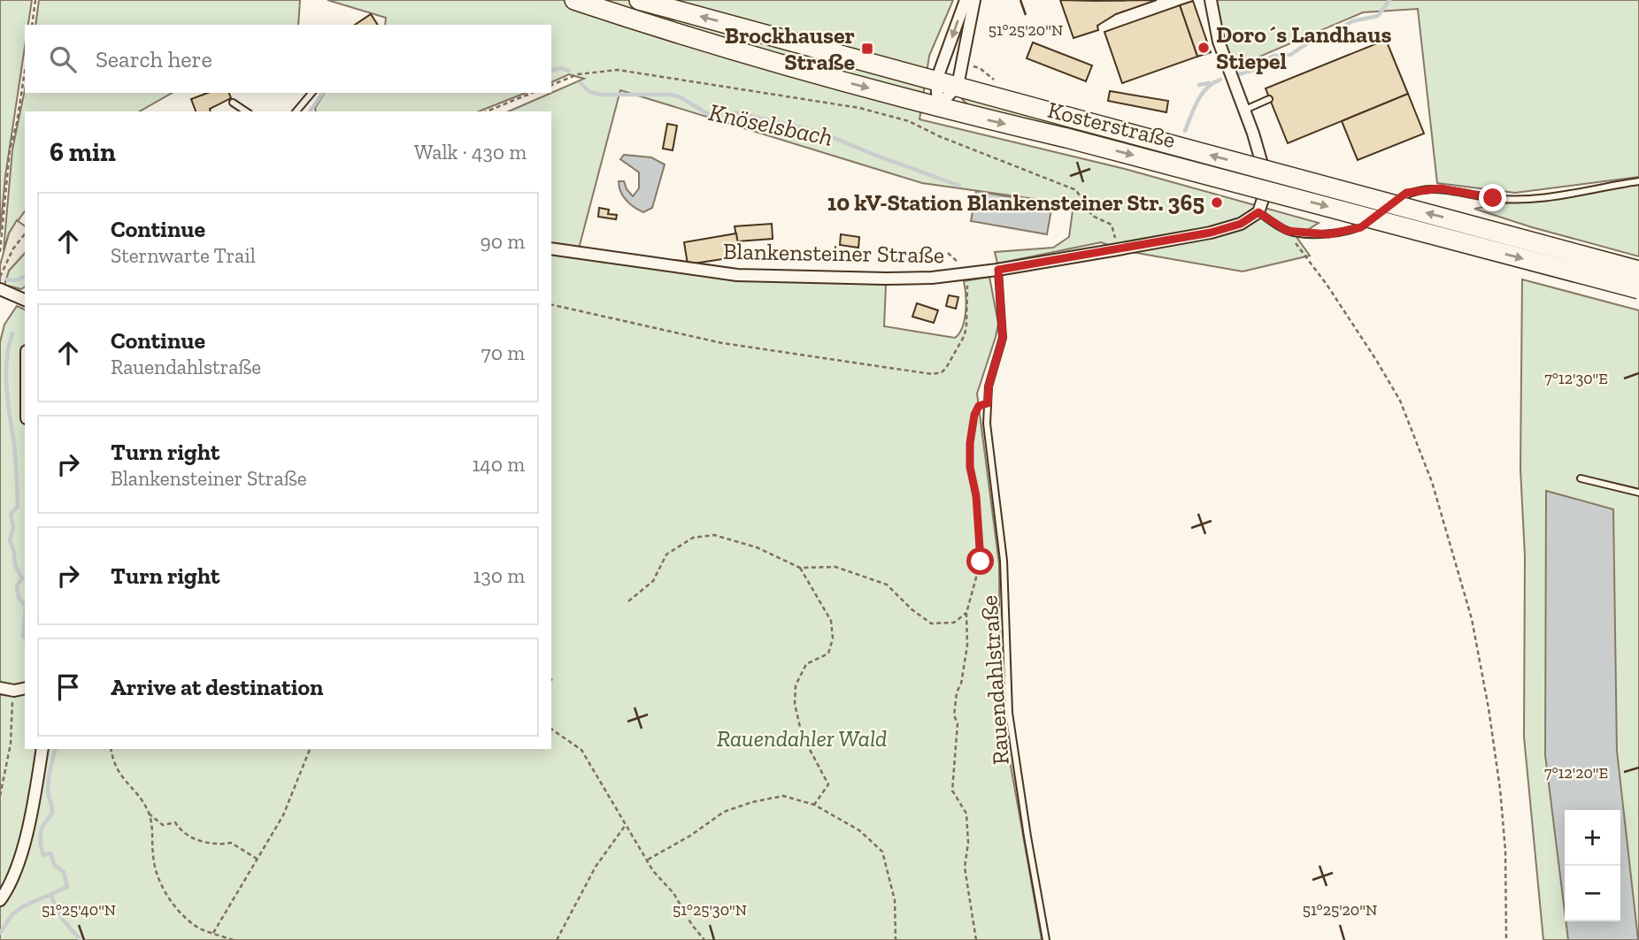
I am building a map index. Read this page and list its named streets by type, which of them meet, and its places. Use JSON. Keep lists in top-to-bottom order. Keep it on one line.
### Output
{"streets":{"main road":["Kosterstraße"],"street":["Blankensteiner Straße"],"lane":["Rauendahlstraße"]},"crossings":[["Blankensteiner Straße","Rauendahlstraße"]],"water":["Knöselsbach"],"parks":["Rauendahler Wald"],"places":{"other":["Doro´s Landhaus Stiepel","10 kV-Station Blankensteiner Str. 365"],"transit":["Brockhauser Straße"]},"page":{"search":"Search here","heading":["6 min","Walk · 430 m"],"list":[["Continue","Sternwarte Trail","90 m"],["Continue","Rauendahlstraße","70 m"],["Turn right","Blankensteiner Straße","140 m"],["Turn right","130 m"],"Arrive at destination"],"map_buttons":["+","−"]},"coordinates":["51°25'20\"N","7°12'30\"E","7°12'20\"E","51°25'40\"N","51°25'30\"N"]}
